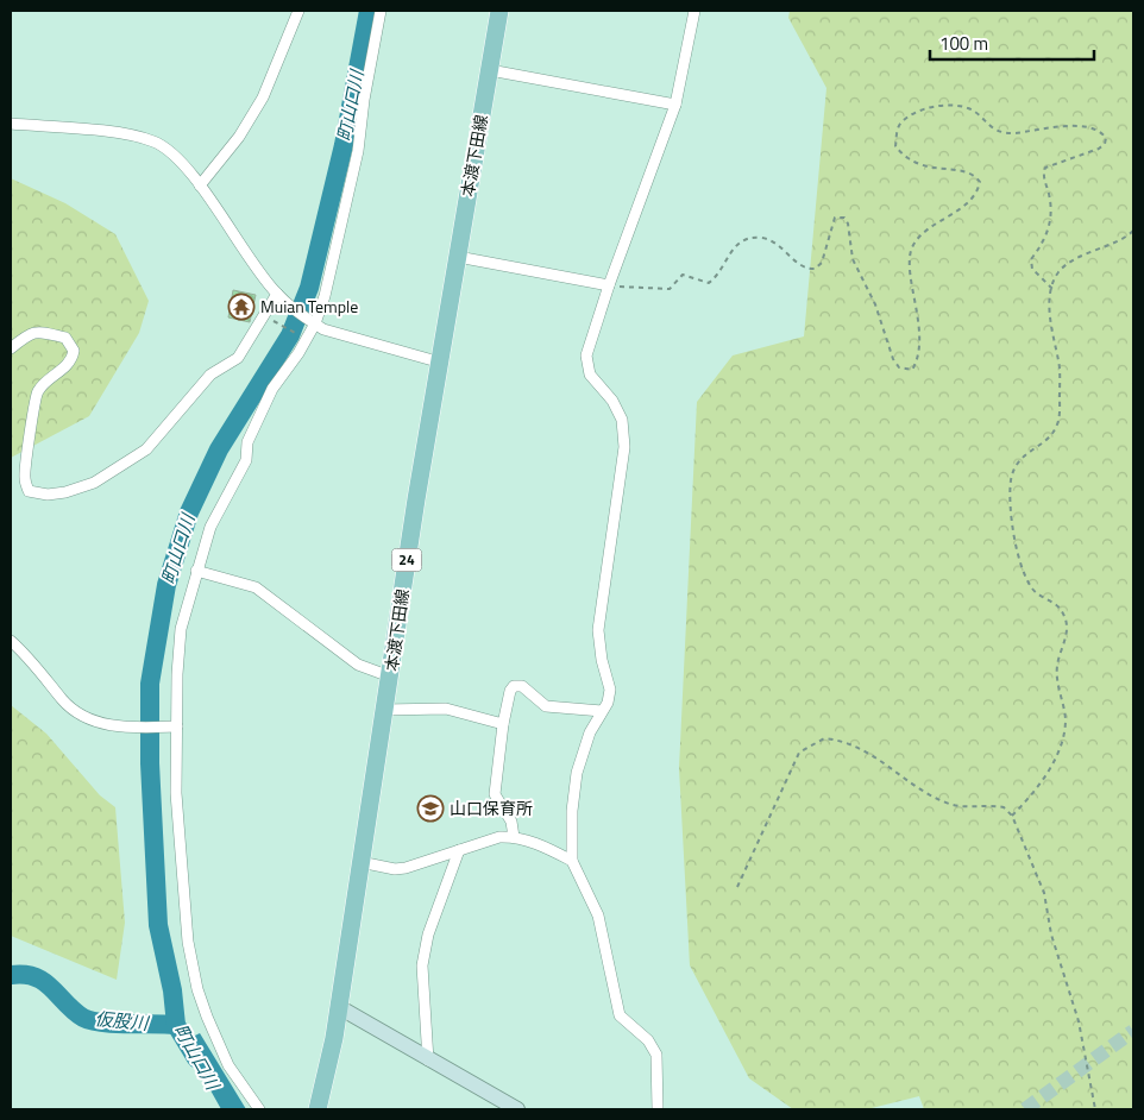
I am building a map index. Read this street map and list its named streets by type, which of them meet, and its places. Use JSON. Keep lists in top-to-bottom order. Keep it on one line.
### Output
{"streets":{"main road":["本渡下田線","24"]},"water":["町山口川","仮股川"],"places":{"temple":["Muian Temple"],"school or university":["山口保育所"]},"scale_bar":"100 m"}
